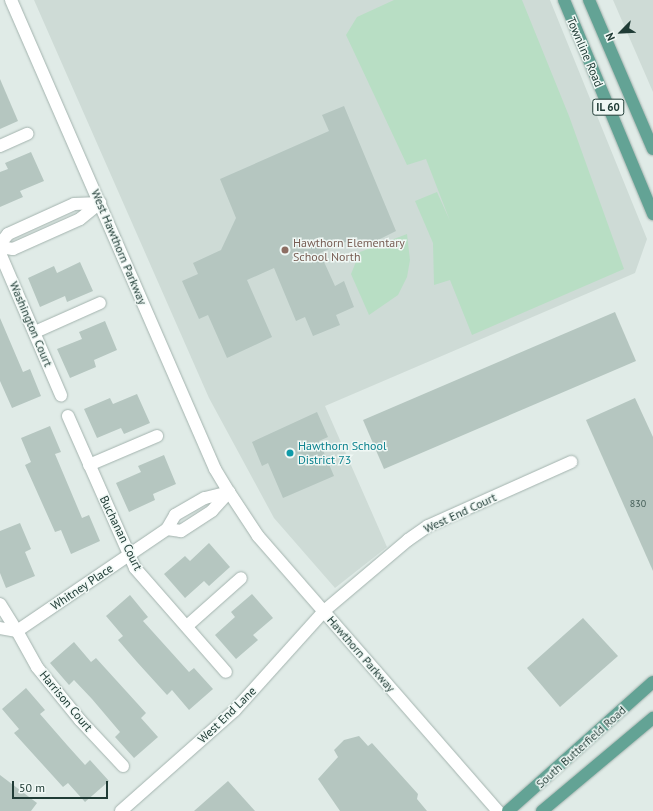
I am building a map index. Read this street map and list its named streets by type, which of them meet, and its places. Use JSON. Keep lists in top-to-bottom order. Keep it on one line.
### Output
{"streets":{"main road":["Townline Road","IL 60","South Butterfield Road"],"street":["West Hawthorn Parkway","Washington Court","West End Court","Buchanan Court","Whitney Place","Hawthorn Parkway","Harrison Court","West End Lane"]},"crossings":[["West Hawthorn Parkway","Whitney Place"],["West Hawthorn Parkway","Hawthorn Parkway"],["West End Court","Hawthorn Parkway"],["West End Court","West End Lane"],["Buchanan Court","Whitney Place"],["Whitney Place","Hawthorn Parkway"],["Whitney Place","Harrison Court"],["Hawthorn Parkway","West End Lane"]],"places":["Hawthorn Elementary School North","Hawthorn School District 73"],"house_numbers":["830"],"scale_bar":"50 m","north":"bottom left"}
